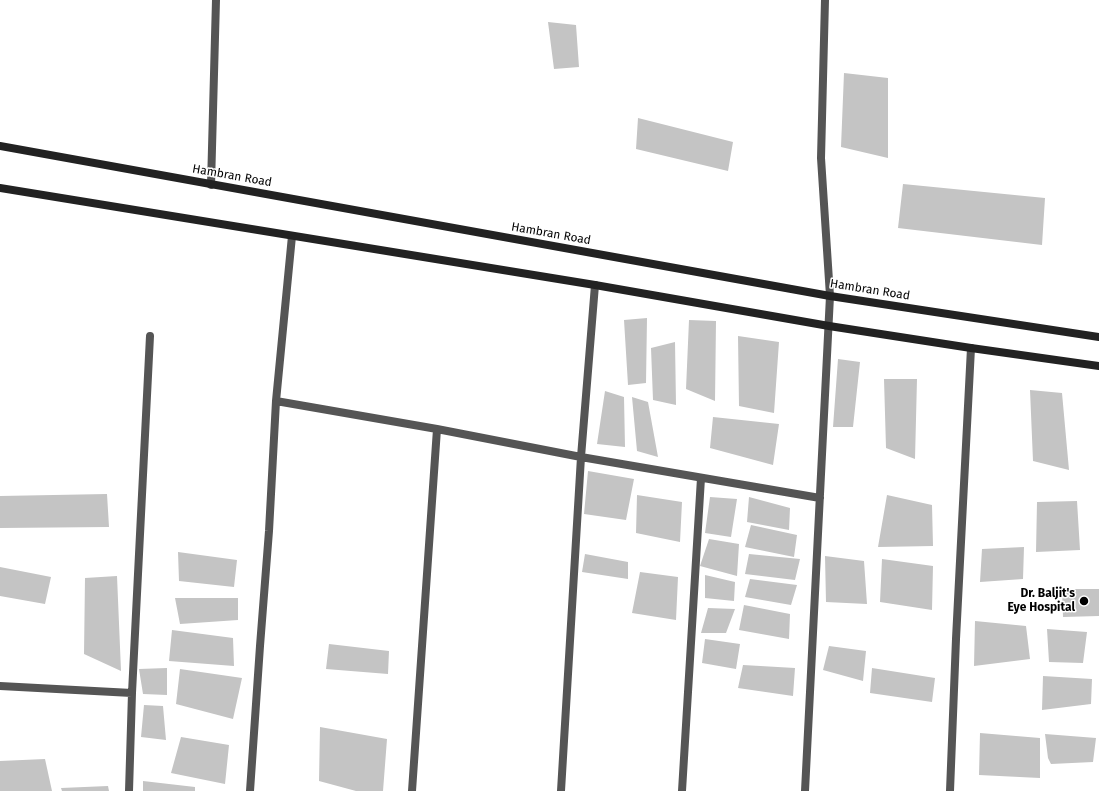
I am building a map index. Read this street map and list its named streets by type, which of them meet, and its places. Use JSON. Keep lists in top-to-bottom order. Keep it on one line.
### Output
{"streets":{"main road":["Hambran Road"]},"places":["Dr. Baljit's Eye Hospital"]}
